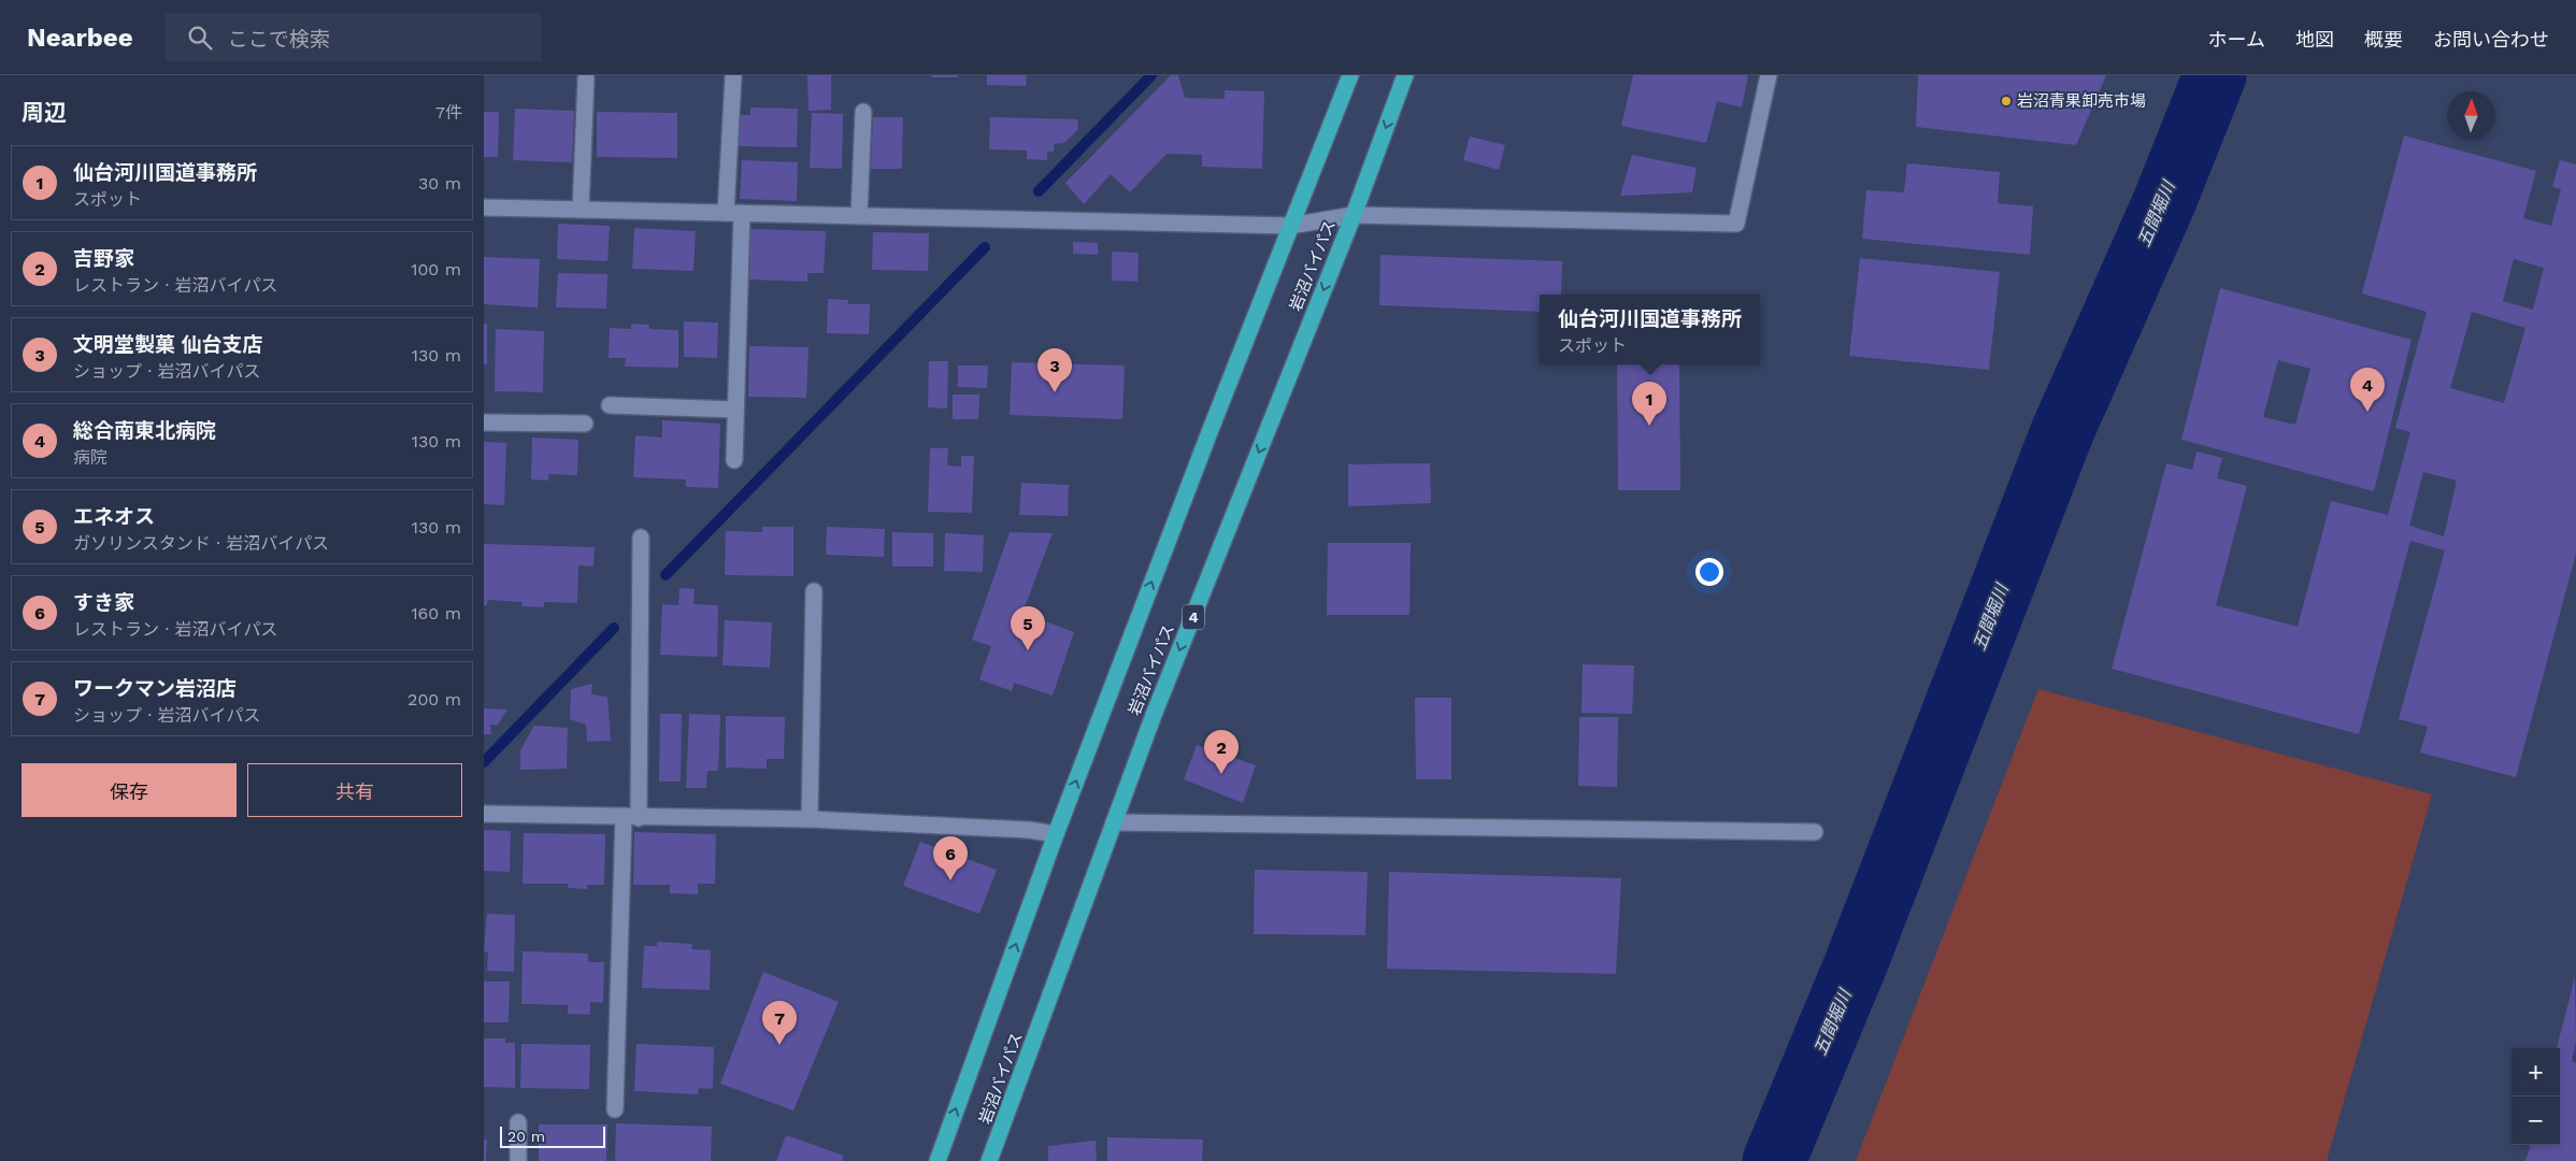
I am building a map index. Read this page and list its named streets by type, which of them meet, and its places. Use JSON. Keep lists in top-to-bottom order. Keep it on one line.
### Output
{"streets":{"highway":["岩沼バイパス","4"]},"water":["五間堀川"],"places":["岩沼青果卸売市場"],"scale_bar":"20 m","north":"top","page":{"header":"Nearbee","search":"ここで検索","nav":["ホーム","地図","概要","お問い合わせ"],"heading":["周辺","7件"],"list":[{"mark":"1","name":"仙台河川国道事務所","note":"スポット","value":"30 m"},{"mark":"2","name":"吉野家","note":"レストラン · 岩沼バイパス","value":"100 m"},{"mark":"3","name":"文明堂製菓 仙台支店","note":"ショップ · 岩沼バイパス","value":"130 m"},{"mark":"4","name":"総合南東北病院","note":"病院","value":"130 m"},{"mark":"5","name":"エネオス","note":"ガソリンスタンド · 岩沼バイパス","value":"130 m"},{"mark":"6","name":"すき家","note":"レストラン · 岩沼バイパス","value":"160 m"},{"mark":"7","name":"ワークマン岩沼店","note":"ショップ · 岩沼バイパス","value":"200 m"}],"popup":["仙台河川国道事務所","スポット"],"pins":["3","4","1","5","2","6","7"],"buttons":["保存","共有"],"map_buttons":["+","−"],"scale":"20 m"}}
